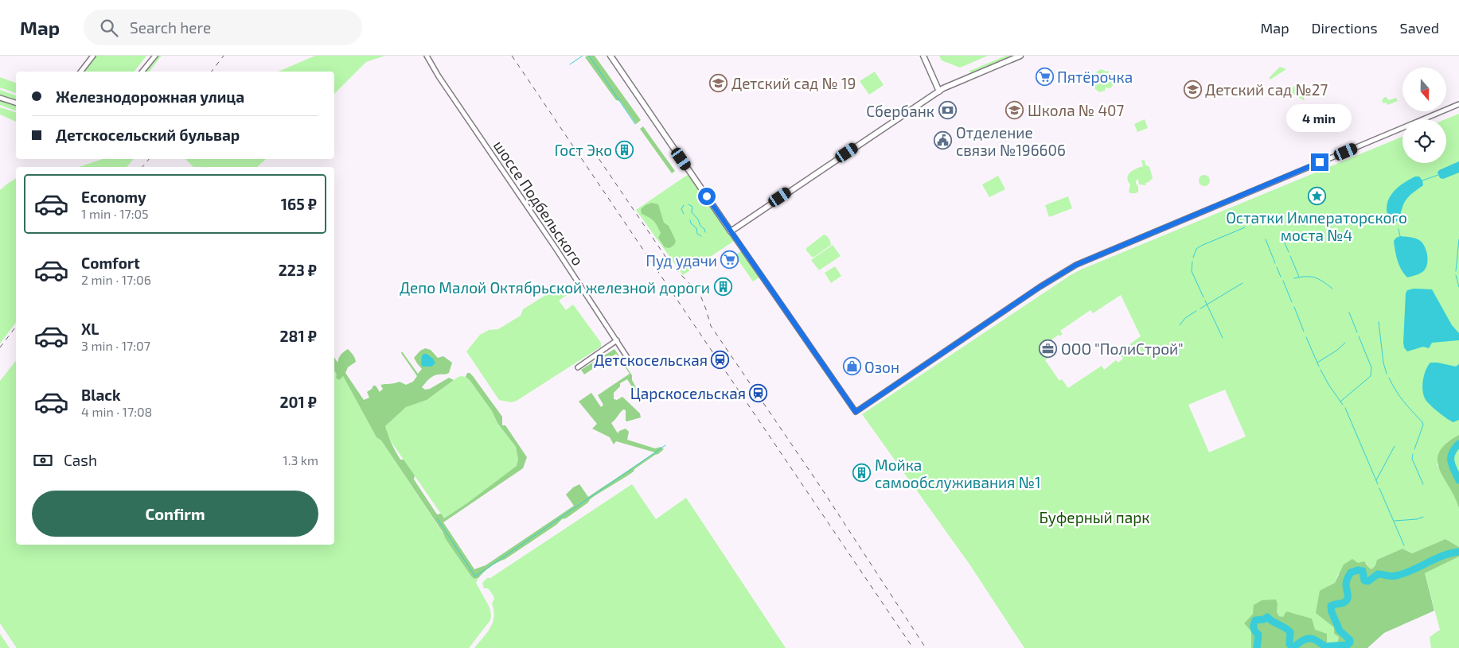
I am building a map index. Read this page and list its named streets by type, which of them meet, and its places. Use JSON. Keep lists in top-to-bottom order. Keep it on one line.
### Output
{"streets":{"street":["шоссе Подбельского"]},"parks":["Буферный парк"],"places":{"supermarket":["Пятёрочка","Пуд удачи"],"school or university":["Детский сад № 19","Детский сад №27","Школа № 407"],"bank":["Сбербанк"],"public building":["Отделение связи №196606"],"building":["Гост Эко","Депо Малой Октябрьской железной дороги","Мойка самообслуживания №1"],"place":["Остатки Императорского моста №4"],"office":["ООО \"ПолиСтрой\""],"station":["Детскосельская","Царскосельская"],"shop":["Озон"]},"north":"bottom","page":{"header":"Map","search":"Search here","nav":["Map","Directions","Saved"],"banner":["Железнодорожная улица","Детскосельский бульвар"],"bubble":"4 min","list":[{"name":"Economy","note":"1 min · 17:05","value":"165 ₽"},{"name":"Comfort","note":"2 min · 17:06","value":"223 ₽"},{"name":"XL","note":"3 min · 17:07","value":"281 ₽"},{"name":"Black","note":"4 min · 17:08","value":"201 ₽"}],"pay":["Cash","1.3 km"],"buttons":"Confirm"}}
